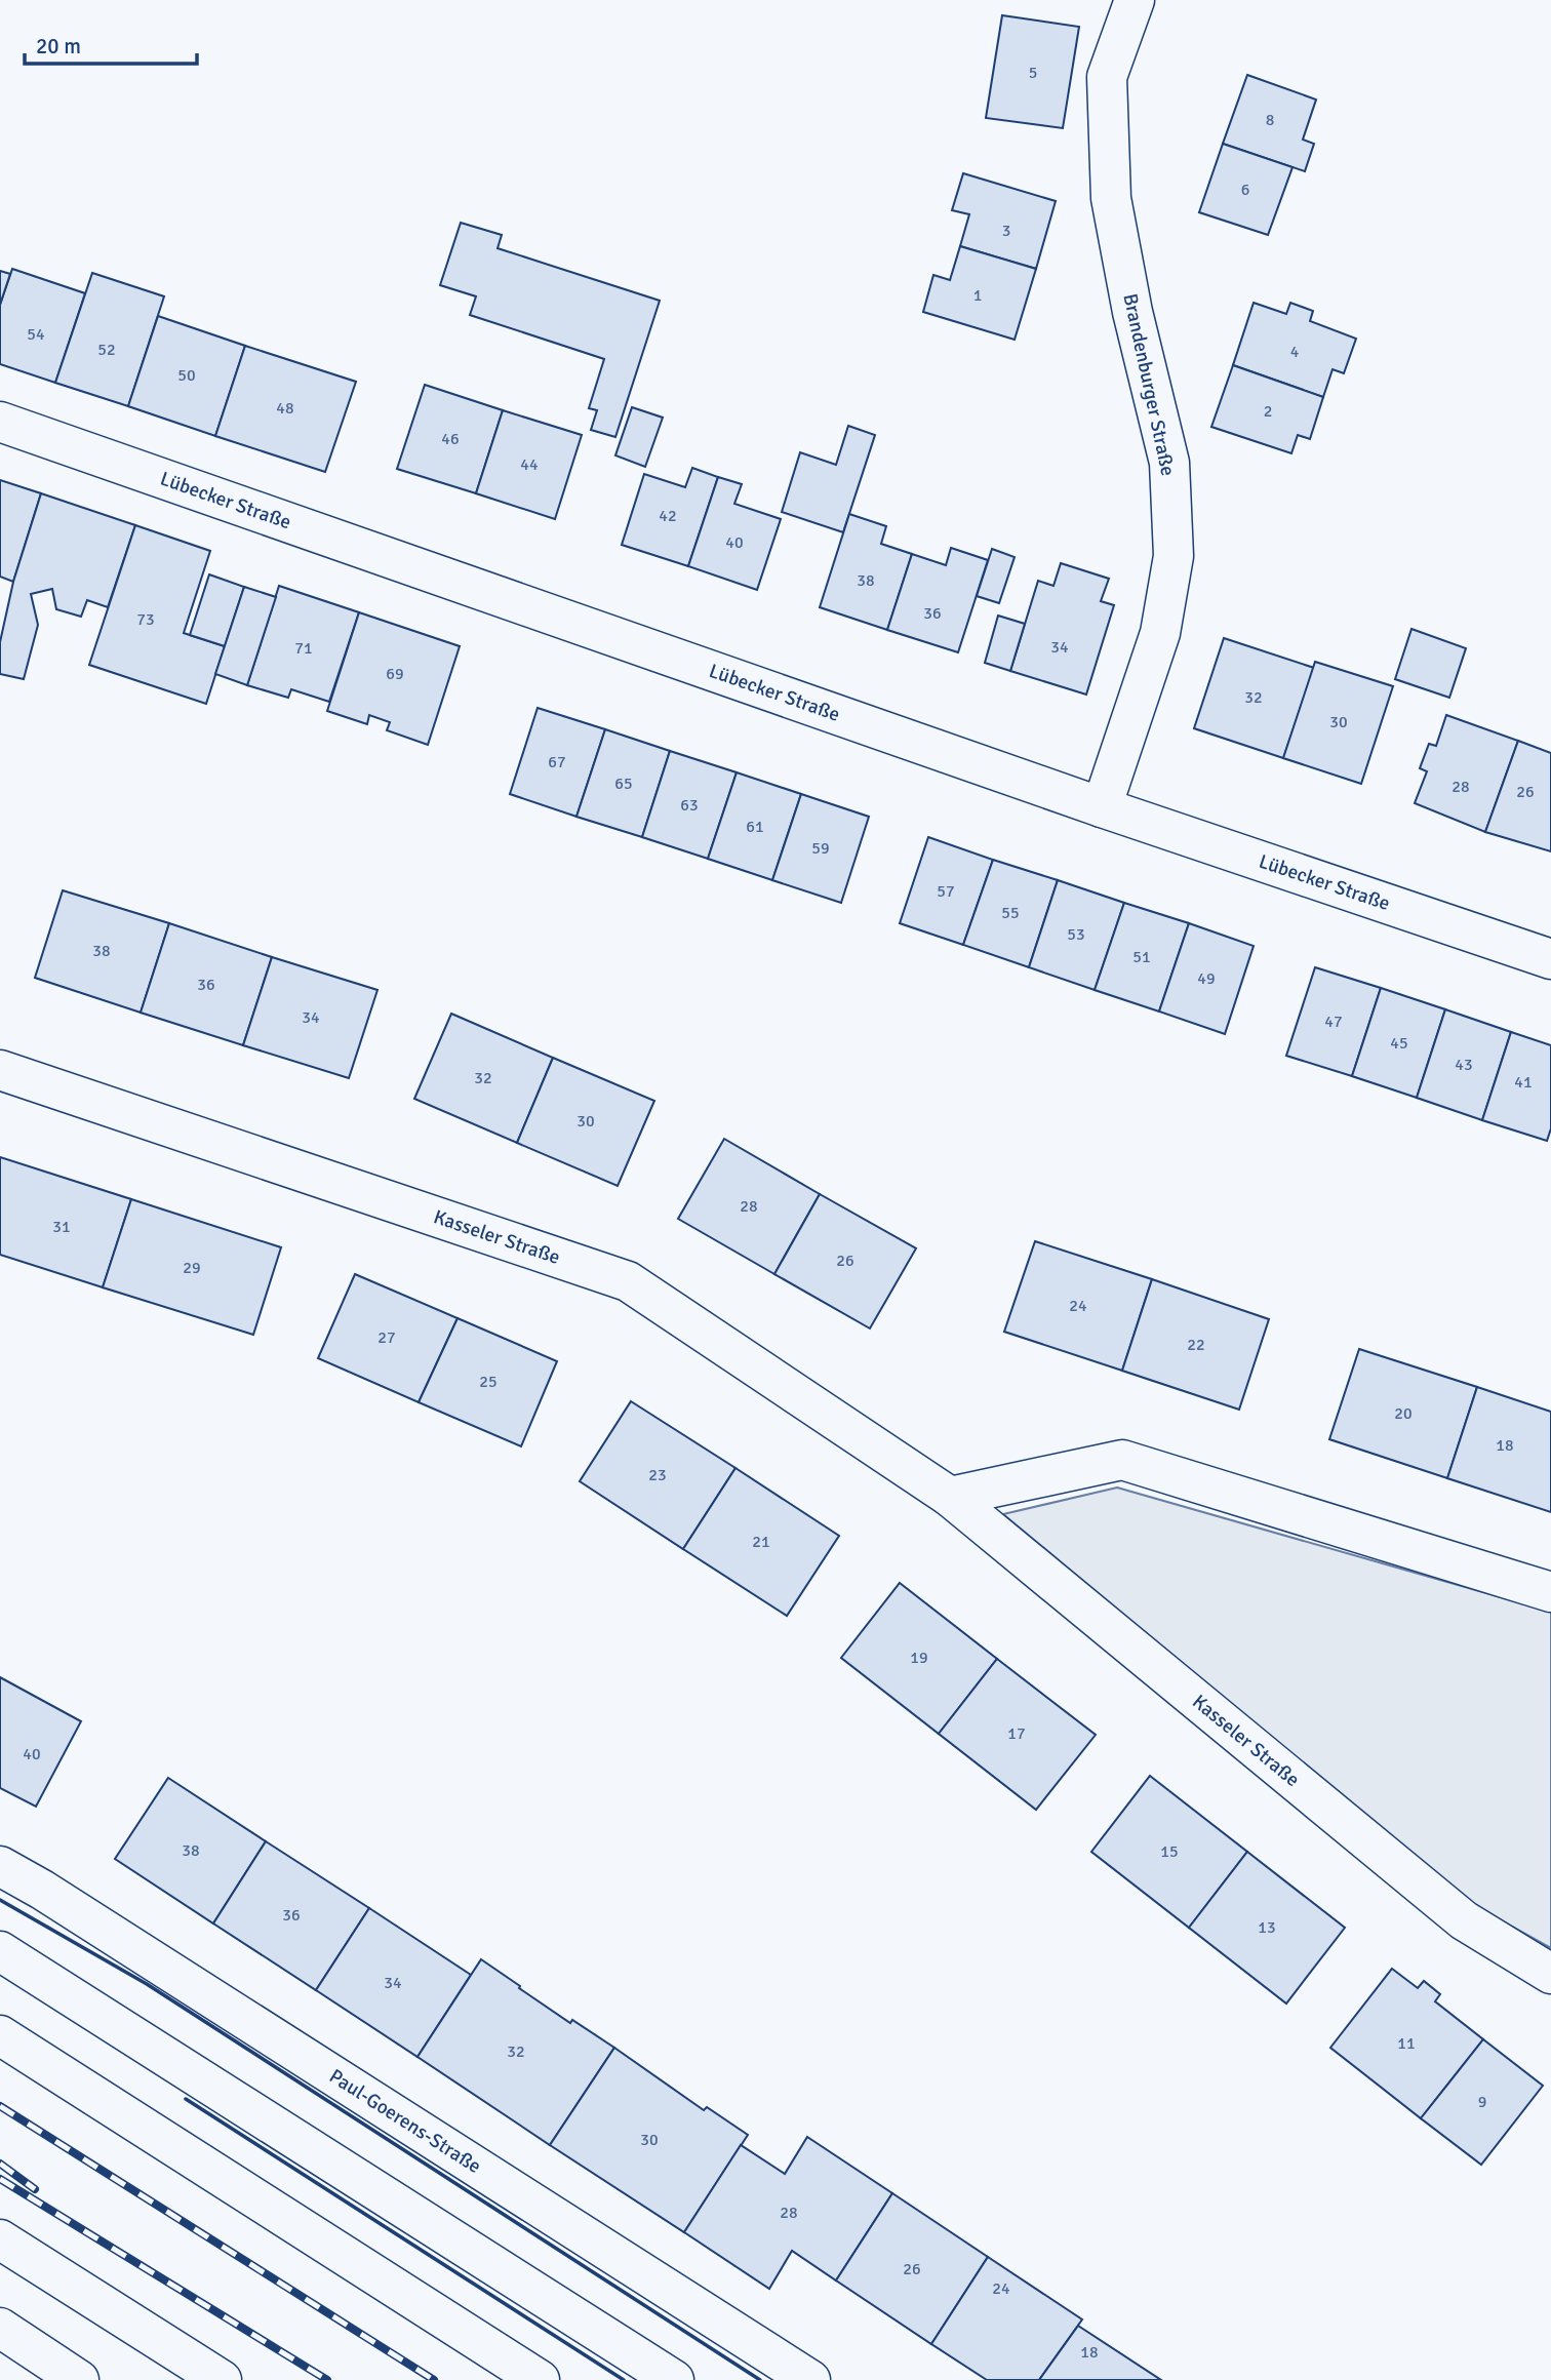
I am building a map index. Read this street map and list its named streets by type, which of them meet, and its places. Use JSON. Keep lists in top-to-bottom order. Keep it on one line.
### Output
{"streets":{"main road":["Brandenburger Straße","Lübecker Straße","Kasseler Straße","Paul-Goerens-Straße"]},"crossings":[["Brandenburger Straße","Lübecker Straße"]],"house_numbers":["5","8","6","3","1","54","52","4","50","48","2","46","44","42","40","38","36","73","34","71","69","32","30","67","65","28","26","63","61","59","57","55","53","38","51","49","36","34","47","45","43","32","41","30","28","31","26","29","24","27","22","25","20","18","23","21","19","17","40","38","15","36","13","34","11","32","9","30","28","26","24","18"],"scale_bar":"20 m"}
